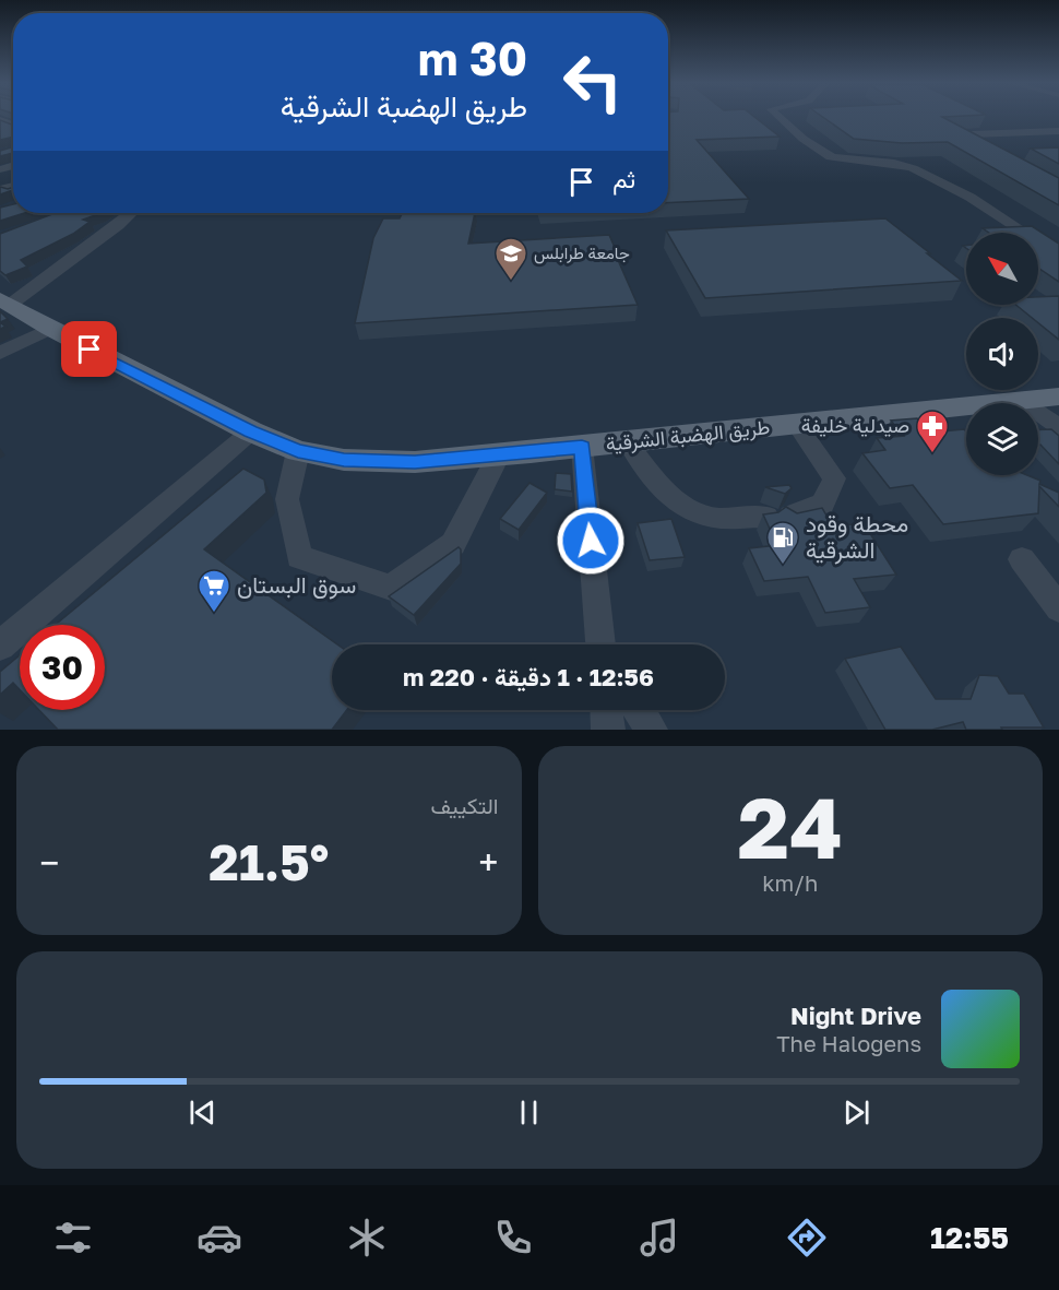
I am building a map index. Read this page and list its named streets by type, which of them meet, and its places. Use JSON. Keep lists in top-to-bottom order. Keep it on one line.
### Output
{"streets":{"main road":["طريق الهضبة الشرقية"]},"places":{"school or university":["جامعة طرابلس"],"pharmacy":["صيدلية خليفة"],"fuel station":["محطة وقود الشرقية"],"supermarket":["سوق البستان"]},"north":"top left","page":{"turn":["30 m","طريق الهضبة الشرقية"],"then":"ثم","limit":"30","trip":"12:56 · 1 دقيقة · 220 m","tile":[["24","km/h"],"التكييف"],"heat":["−","21.5°","+"],"song":["Night Drive","The Halogens"],"tabs":"12:55"}}
